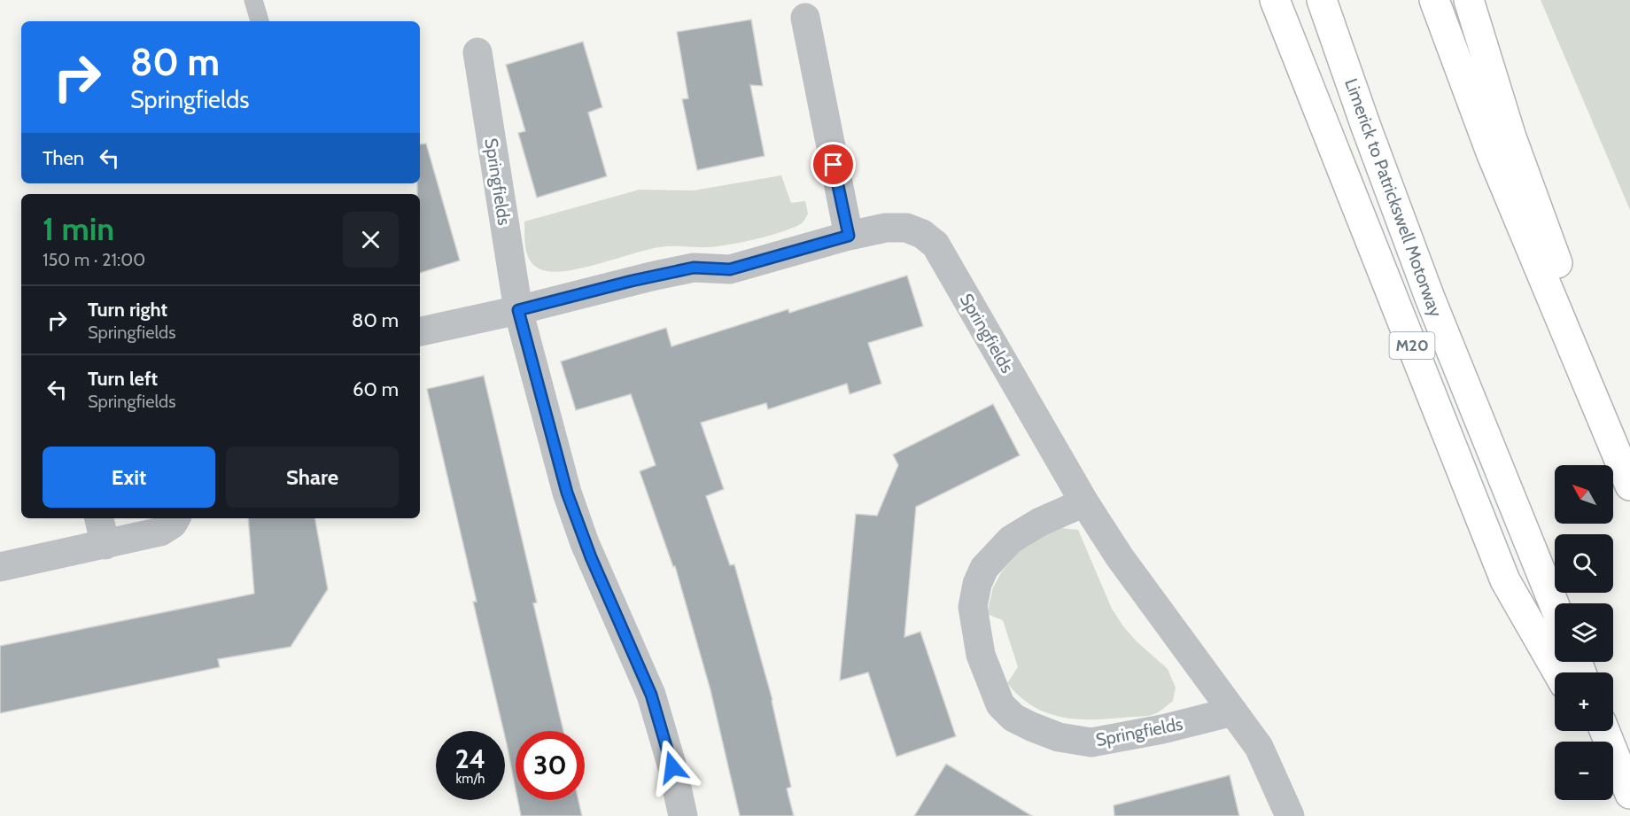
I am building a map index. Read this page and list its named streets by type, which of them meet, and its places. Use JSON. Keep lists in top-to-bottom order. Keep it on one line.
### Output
{"streets":{"highway":["Limerick to Patrickswell Motorway","M20"],"street":["Springfields"]},"north":"top left","page":{"turn":["80 m","Springfields"],"then":"Then","heading":["1 min","150 m · 21:00"],"list":[{"name":"Turn right","note":"Springfields","value":"80 m"},{"name":"Turn left","note":"Springfields","value":"60 m"}],"buttons":["Exit","Share"],"map_buttons":["+","−"],"speed":"24 km/h","limit":"30"}}
